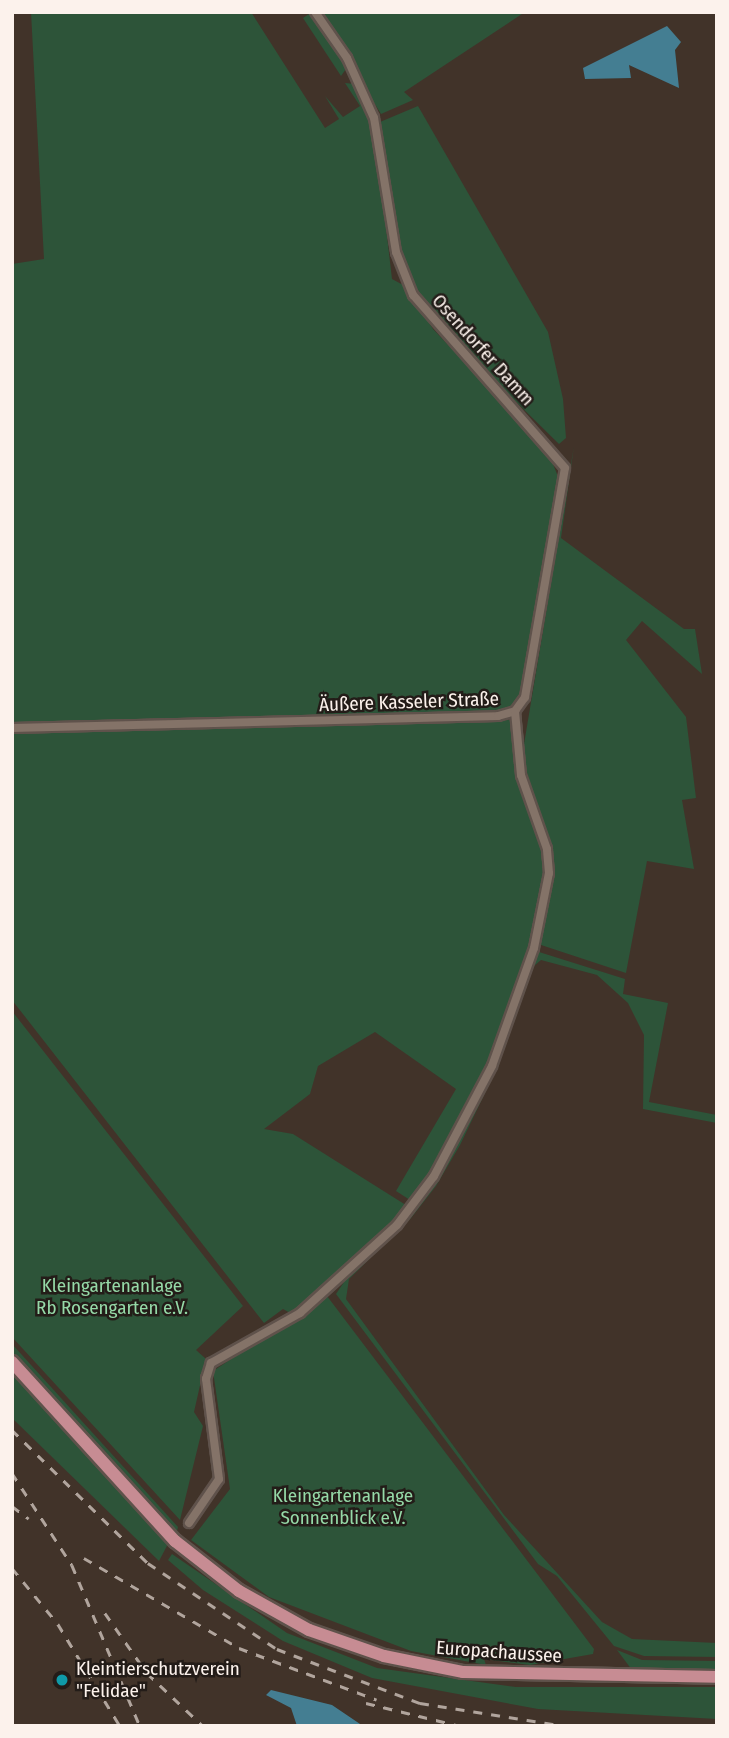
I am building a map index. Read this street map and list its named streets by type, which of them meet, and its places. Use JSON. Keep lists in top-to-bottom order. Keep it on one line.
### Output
{"streets":{"main road":["Europachaussee"],"street":["Osendorfer Damm","Äußere Kasseler Straße"]},"crossings":[["Osendorfer Damm","Äußere Kasseler Straße"]],"parks":["Kleingartenanlage Rb Rosengarten e.V.","Kleingartenanlage Sonnenblick e.V."],"places":["Kleintierschutzverein \"Felidae\""]}
